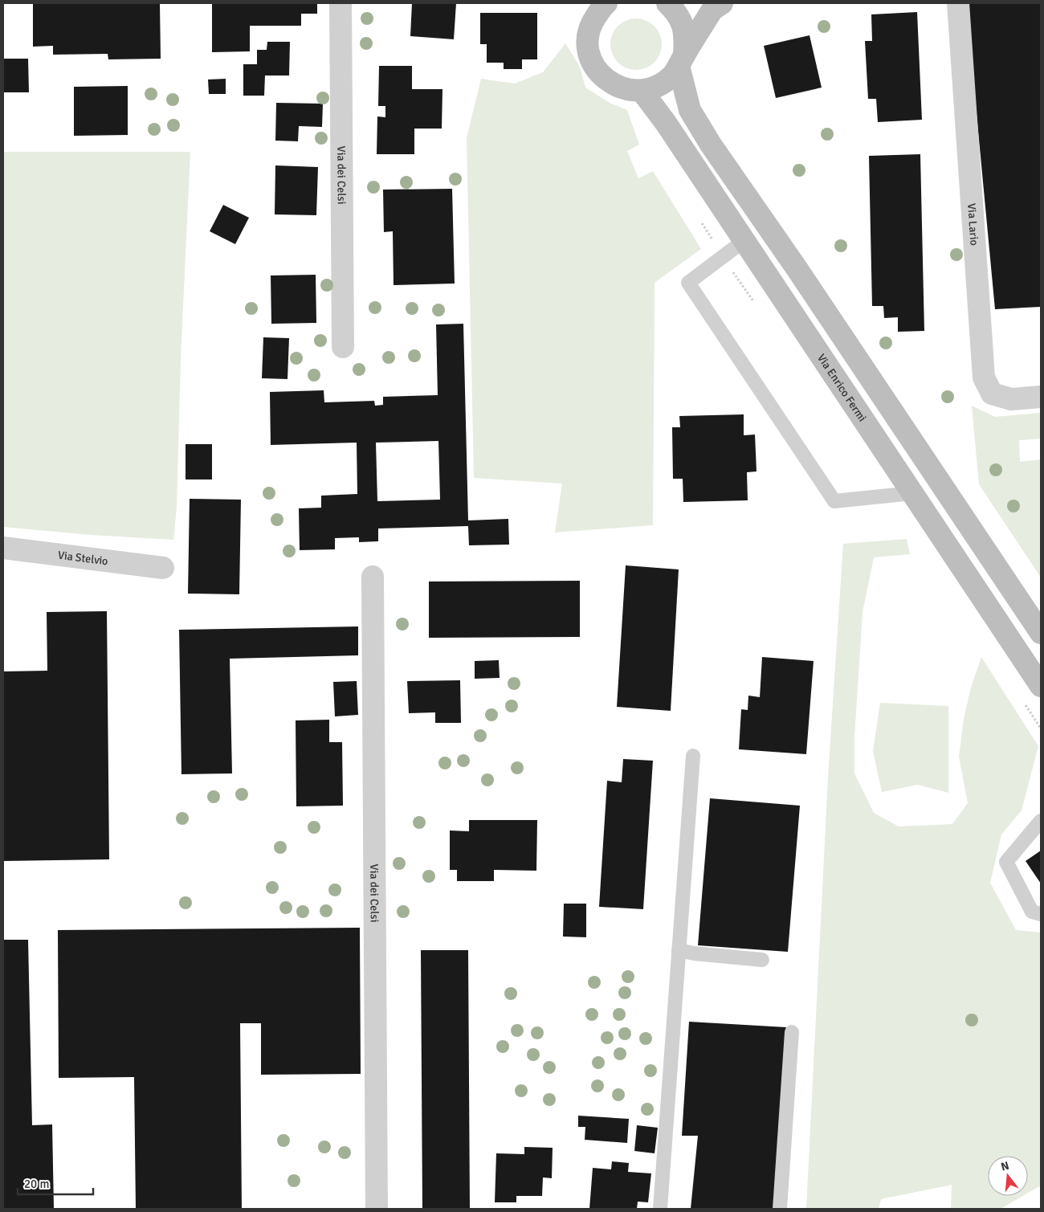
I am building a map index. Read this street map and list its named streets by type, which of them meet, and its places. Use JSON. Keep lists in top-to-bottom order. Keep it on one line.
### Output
{"streets":{"street":["Via dei Celsi","Via Lario","Via Enrico Fermi","Via Stelvio"]},"scale_bar":"20 m","north":"top"}
